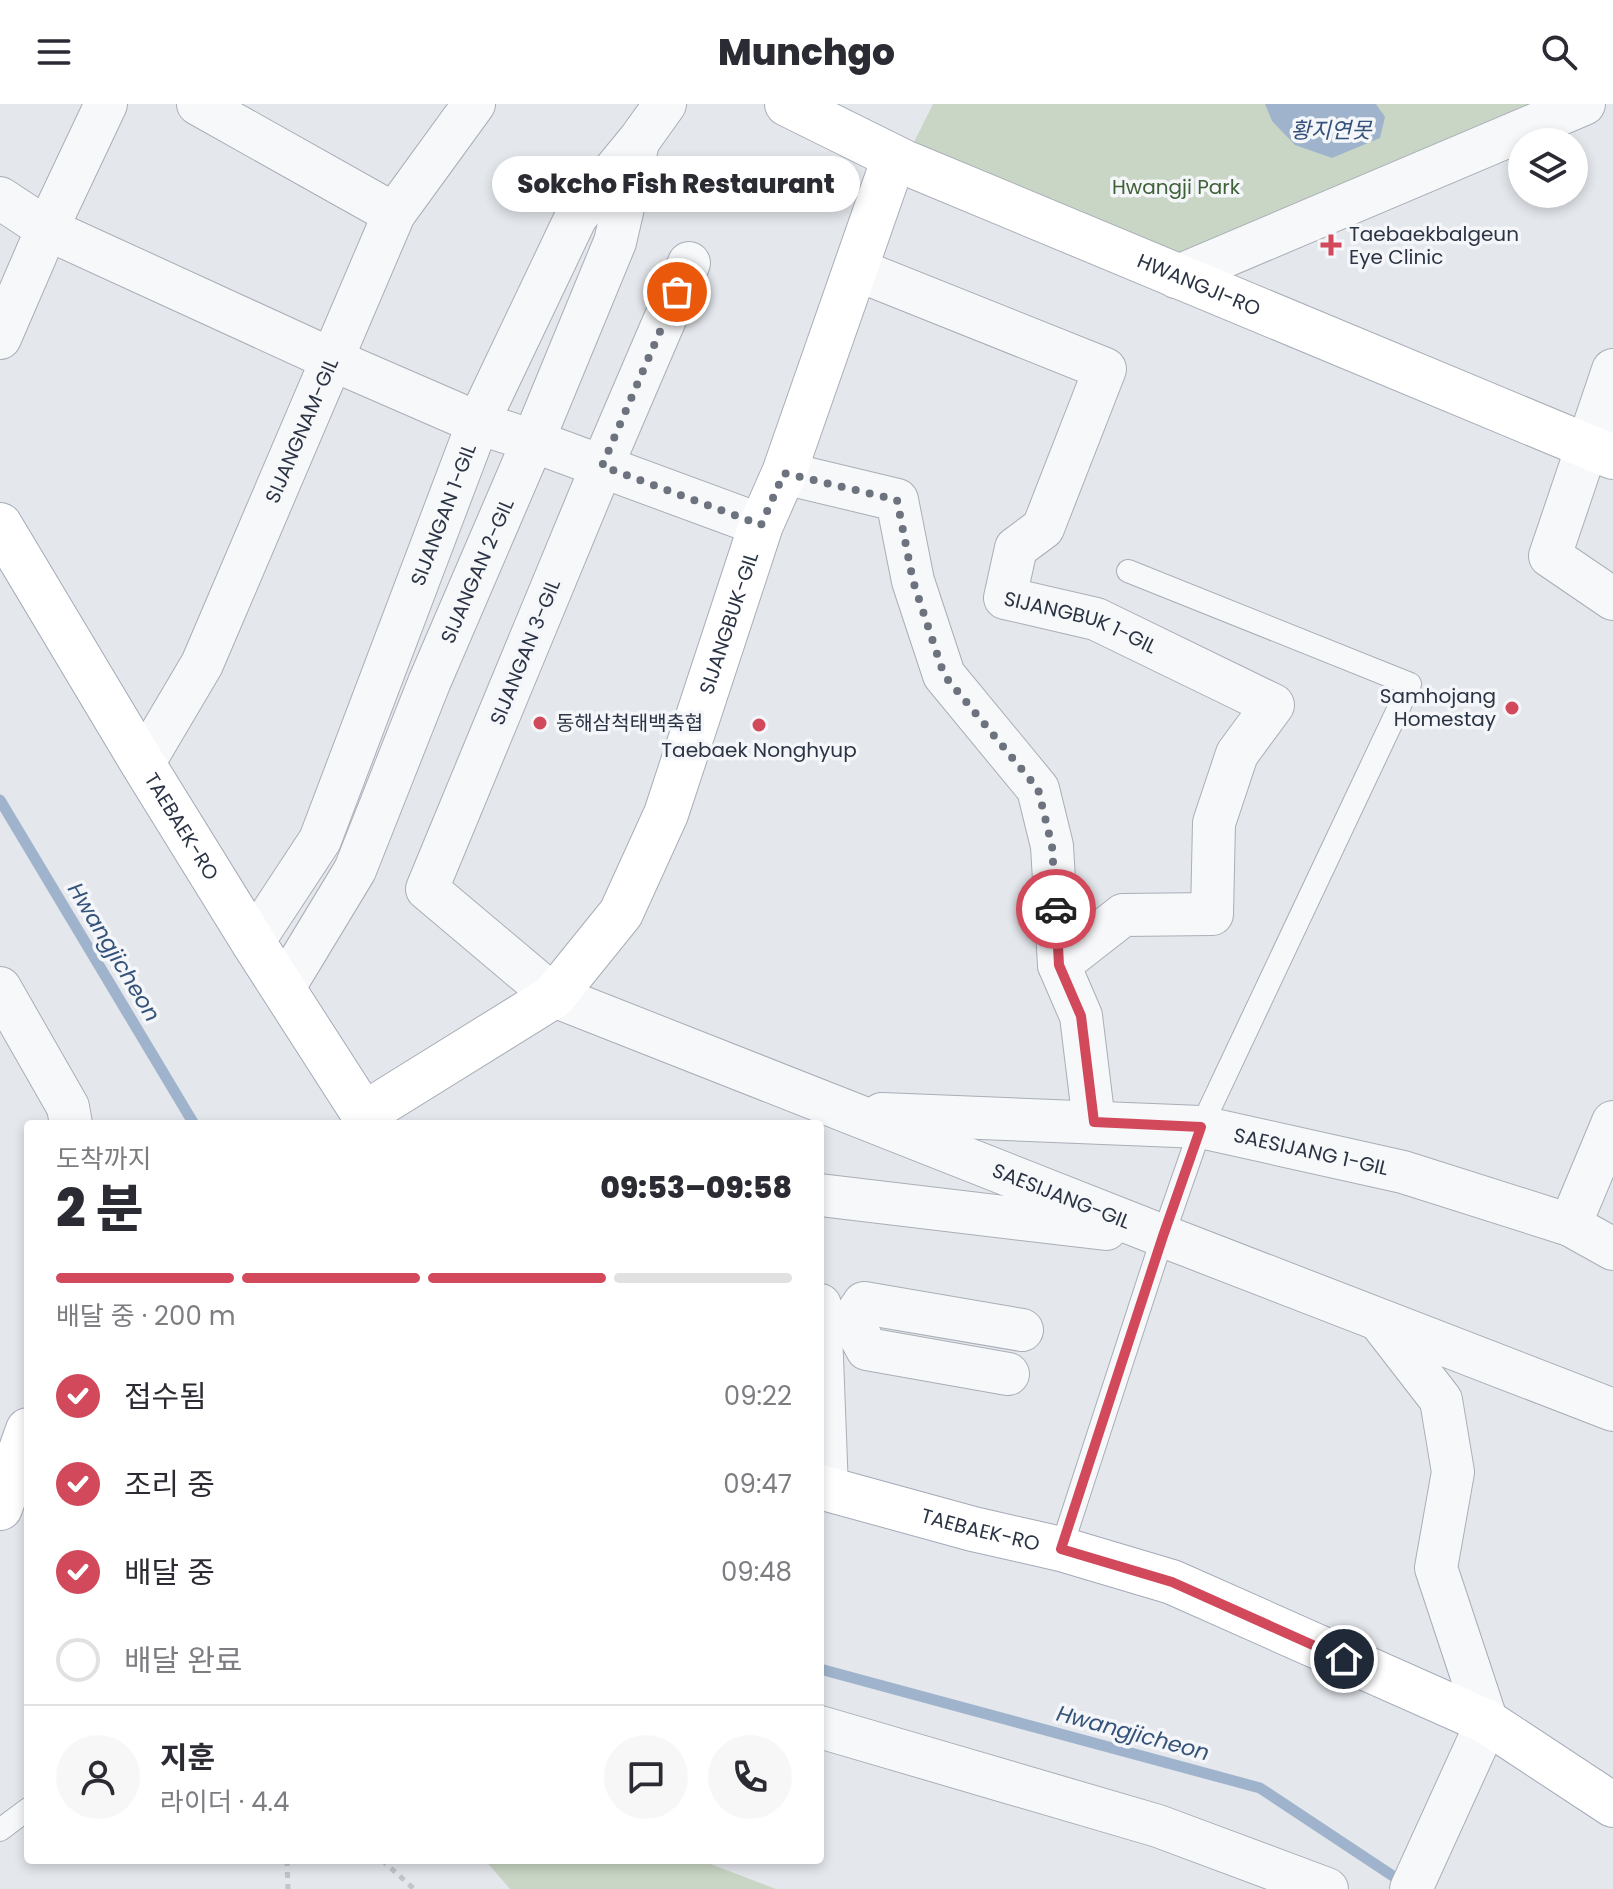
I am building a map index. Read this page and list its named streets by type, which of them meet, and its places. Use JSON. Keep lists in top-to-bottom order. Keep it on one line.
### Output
{"streets":{"street":["HWANGJI-RO","SIJANGNAM-GIL","SIJANGAN 1-GIL","SIJANGAN 2-GIL","SIJANGBUK 1-GIL","SIJANGBUK-GIL","SIJANGAN 3-GIL","TAEBAEK-RO","SAESIJANG 1-GIL","SAESIJANG-GIL"]},"crossings":[["HWANGJI-RO","SIJANGBUK-GIL"],["SIJANGNAM-GIL","TAEBAEK-RO"],["SIJANGAN 1-GIL","SIJANGAN 2-GIL"],["SIJANGAN 1-GIL","TAEBAEK-RO"],["SIJANGAN 2-GIL","TAEBAEK-RO"],["SIJANGBUK 1-GIL","SIJANGBUK-GIL"],["SIJANGBUK-GIL","SIJANGAN 3-GIL"],["SIJANGBUK-GIL","SAESIJANG-GIL"],["SIJANGAN 3-GIL","SAESIJANG-GIL"],["SAESIJANG 1-GIL","SAESIJANG-GIL"]],"water":["황지연못","Hwangjicheon"],"parks":["Hwangji Park"],"places":{"health":["Taebaekbalgeun Eye Clinic"],"other":["Sokcho Fish Restaurant","Samhojang Homestay","동해삼척태백축협","Taebaek Nonghyup"]},"page":{"header":"Munchgo","bubble":"Sokcho Fish Restaurant","heading":["2 분","도착까지","09:53–09:58"],"panel":["지훈","라이더 · 4.4"],"bar":"배달 중 · 200 m","list":[["접수됨","09:22"],["조리 중","09:47"],["배달 중","09:48"],"배달 완료"]}}
